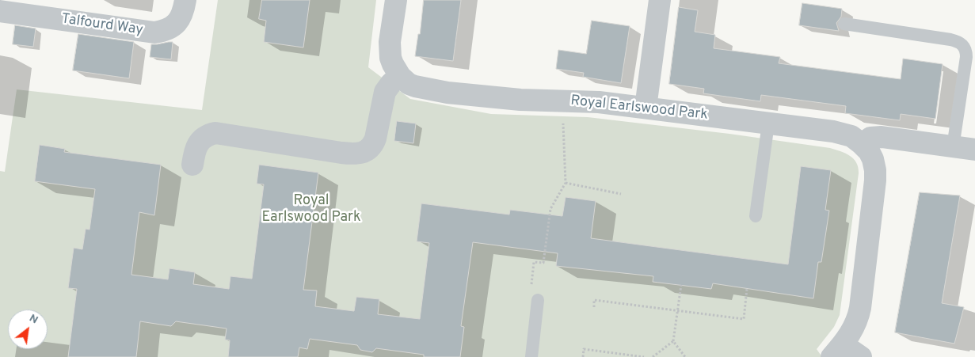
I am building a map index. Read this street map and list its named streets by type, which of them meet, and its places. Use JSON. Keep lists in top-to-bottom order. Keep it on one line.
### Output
{"streets":{"street":["Talfourd Way","Royal Earlswood Park"]},"parks":["Royal Earlswood Park"],"north":"top right"}
